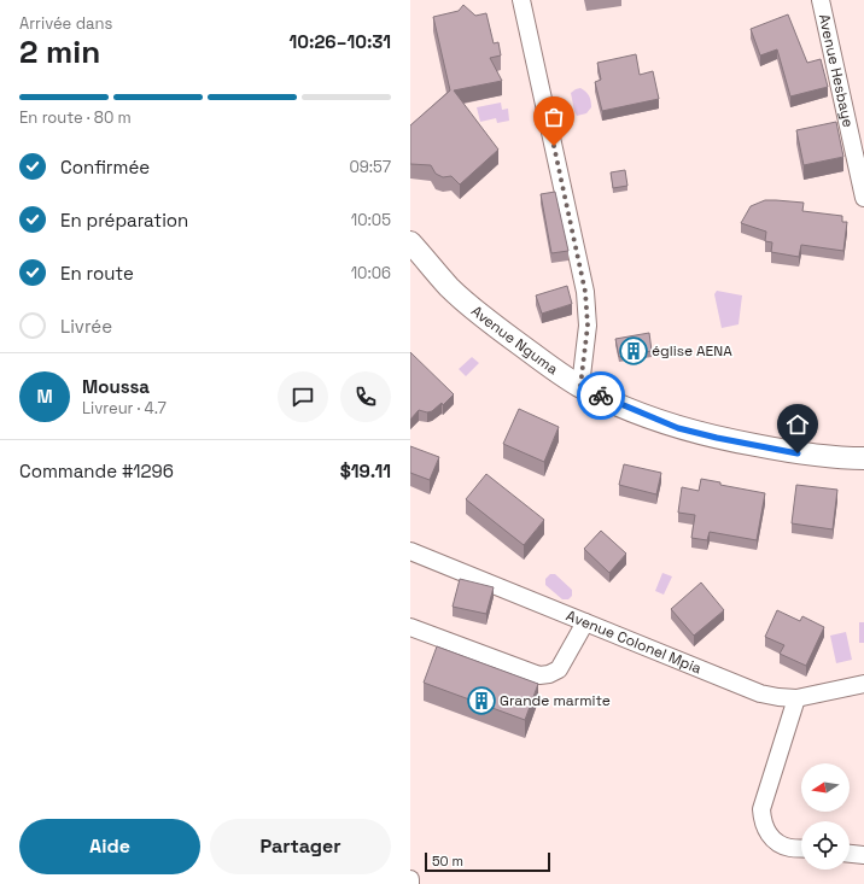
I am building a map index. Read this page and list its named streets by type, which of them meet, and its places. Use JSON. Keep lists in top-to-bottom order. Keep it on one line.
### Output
{"streets":{"main road":["Avenue Nguma"],"street":["Avenue Hesbaye","Avenue Colonel Mpia"]},"places":{"building":["église AENA","Grande marmite"]},"scale_bar":"50 m","north":"left","page":{"heading":["2 min","Arrivée dans","10:26–10:31"],"panel":["Moussa","Livreur · 4.7","Commande #1296","$19.11"],"bar":"En route · 80 m","list":[["Confirmée","09:57"],["En préparation","10:05"],["En route","10:06"],"Livrée"],"round":"M","buttons":["Aide","Partager"],"scale":"50 m"}}
